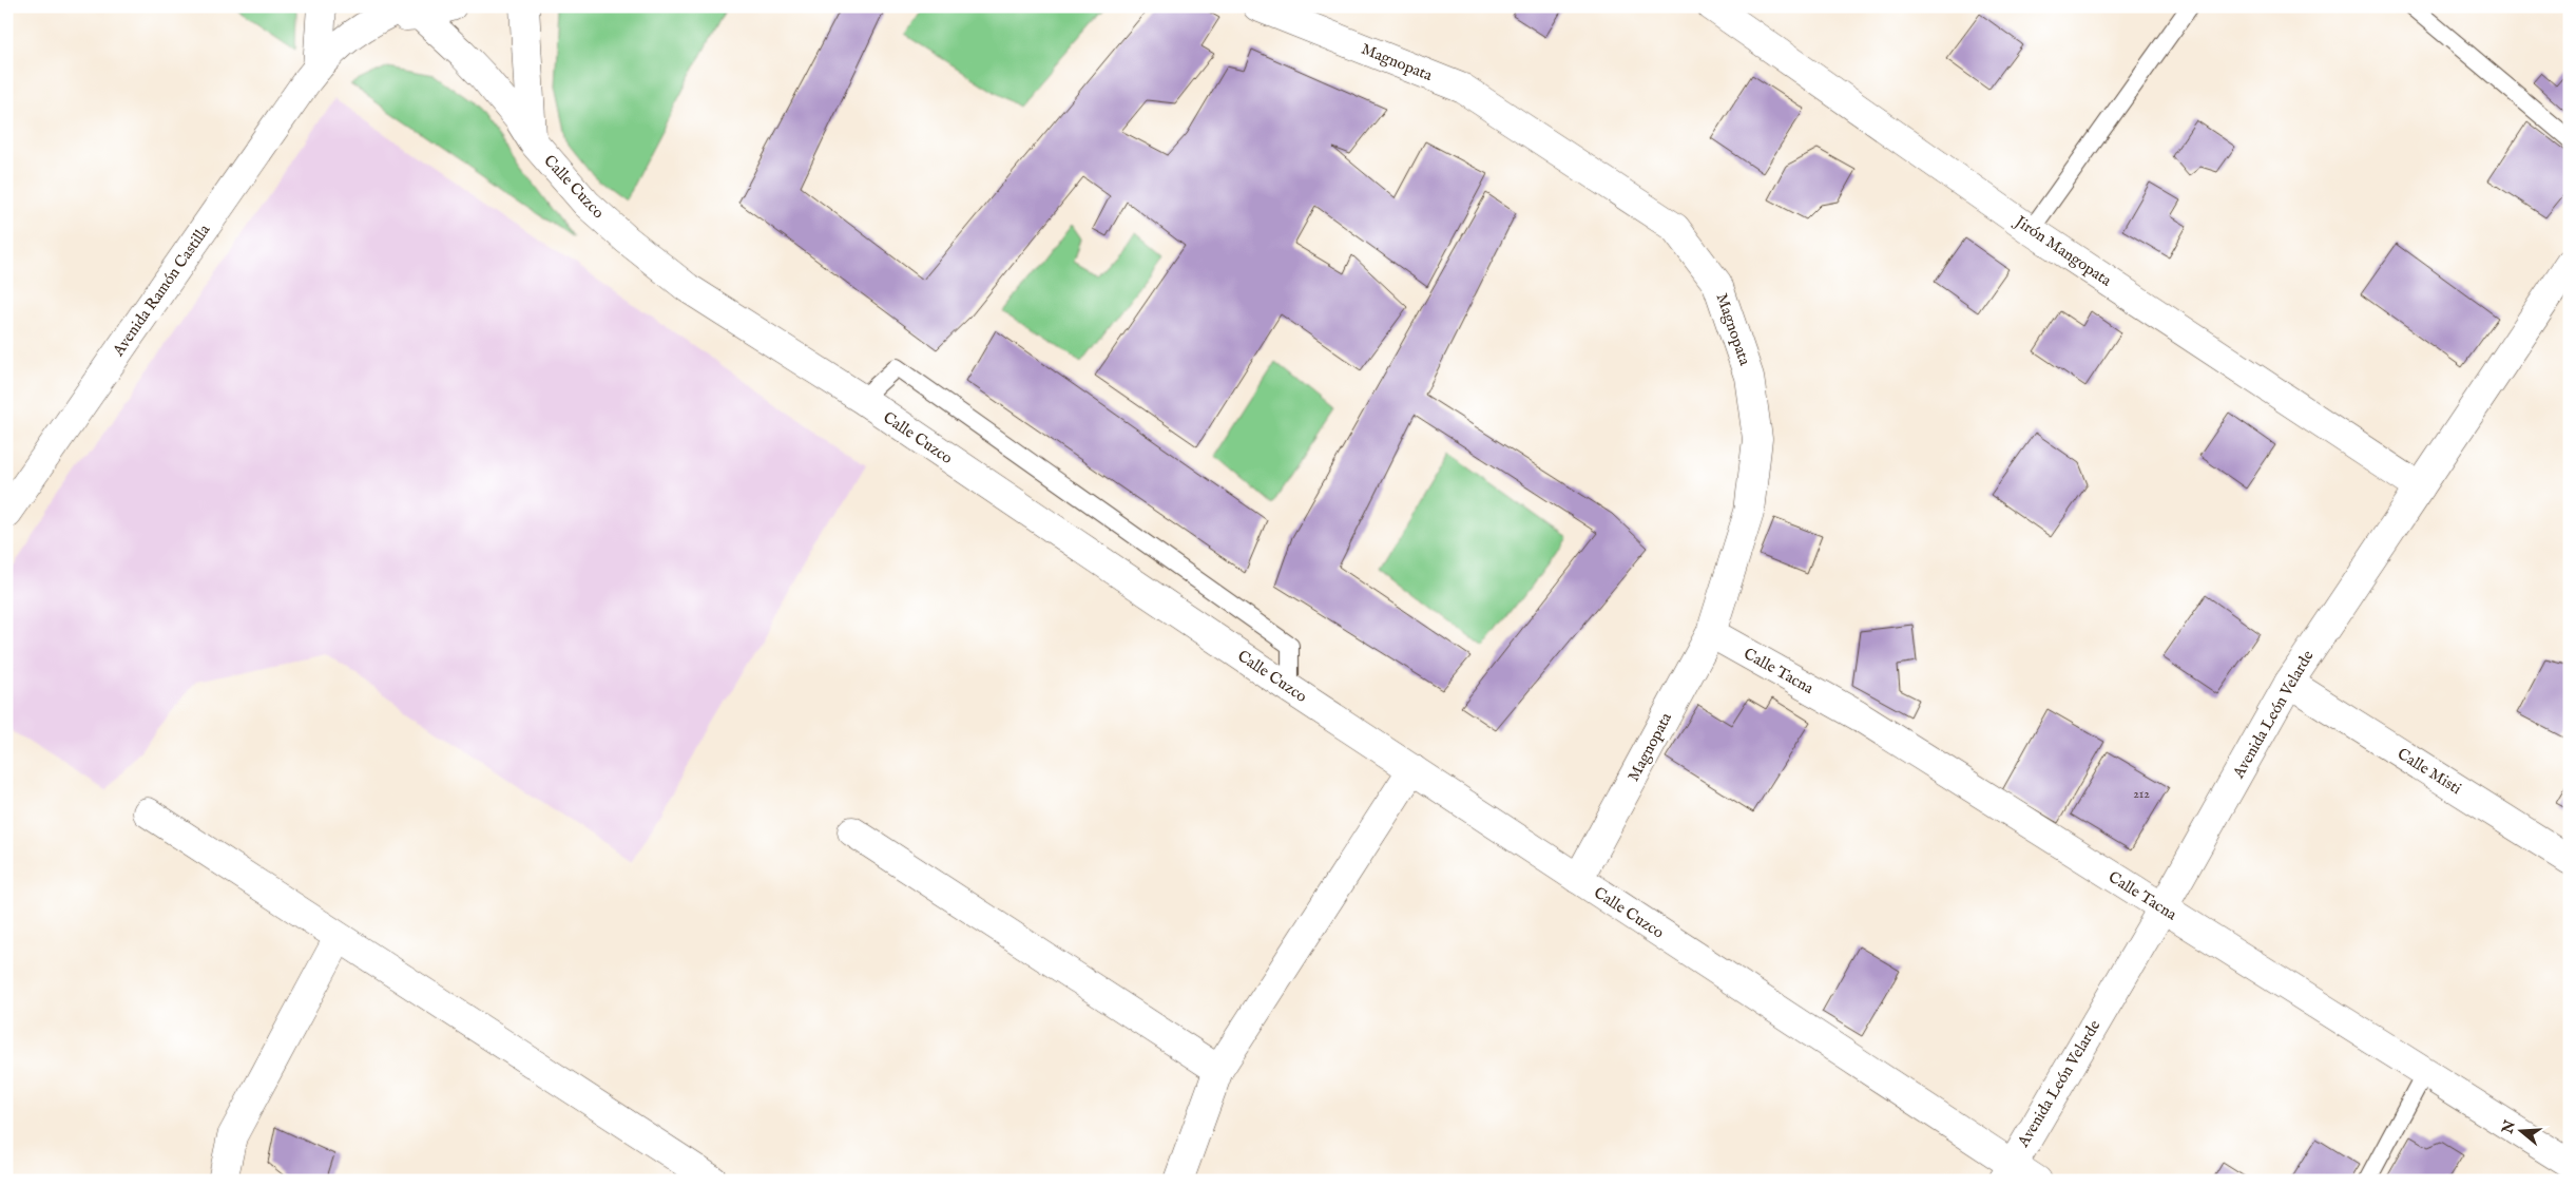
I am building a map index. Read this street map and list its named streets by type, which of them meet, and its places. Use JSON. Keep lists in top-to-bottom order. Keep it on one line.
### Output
{"streets":{"street":["Magnopata","Calle Cuzco","Jirón Mangopata","Avenida Ramón Castilla","Calle Tacna","Avenida León Velarde","Calle Misti"]},"crossings":[["Magnopata","Calle Cuzco"],["Magnopata","Calle Tacna"],["Calle Cuzco","Avenida León Velarde"],["Jirón Mangopata","Avenida León Velarde"],["Calle Tacna","Avenida León Velarde"],["Avenida León Velarde","Calle Misti"]],"house_numbers":["212"],"north":"left"}
